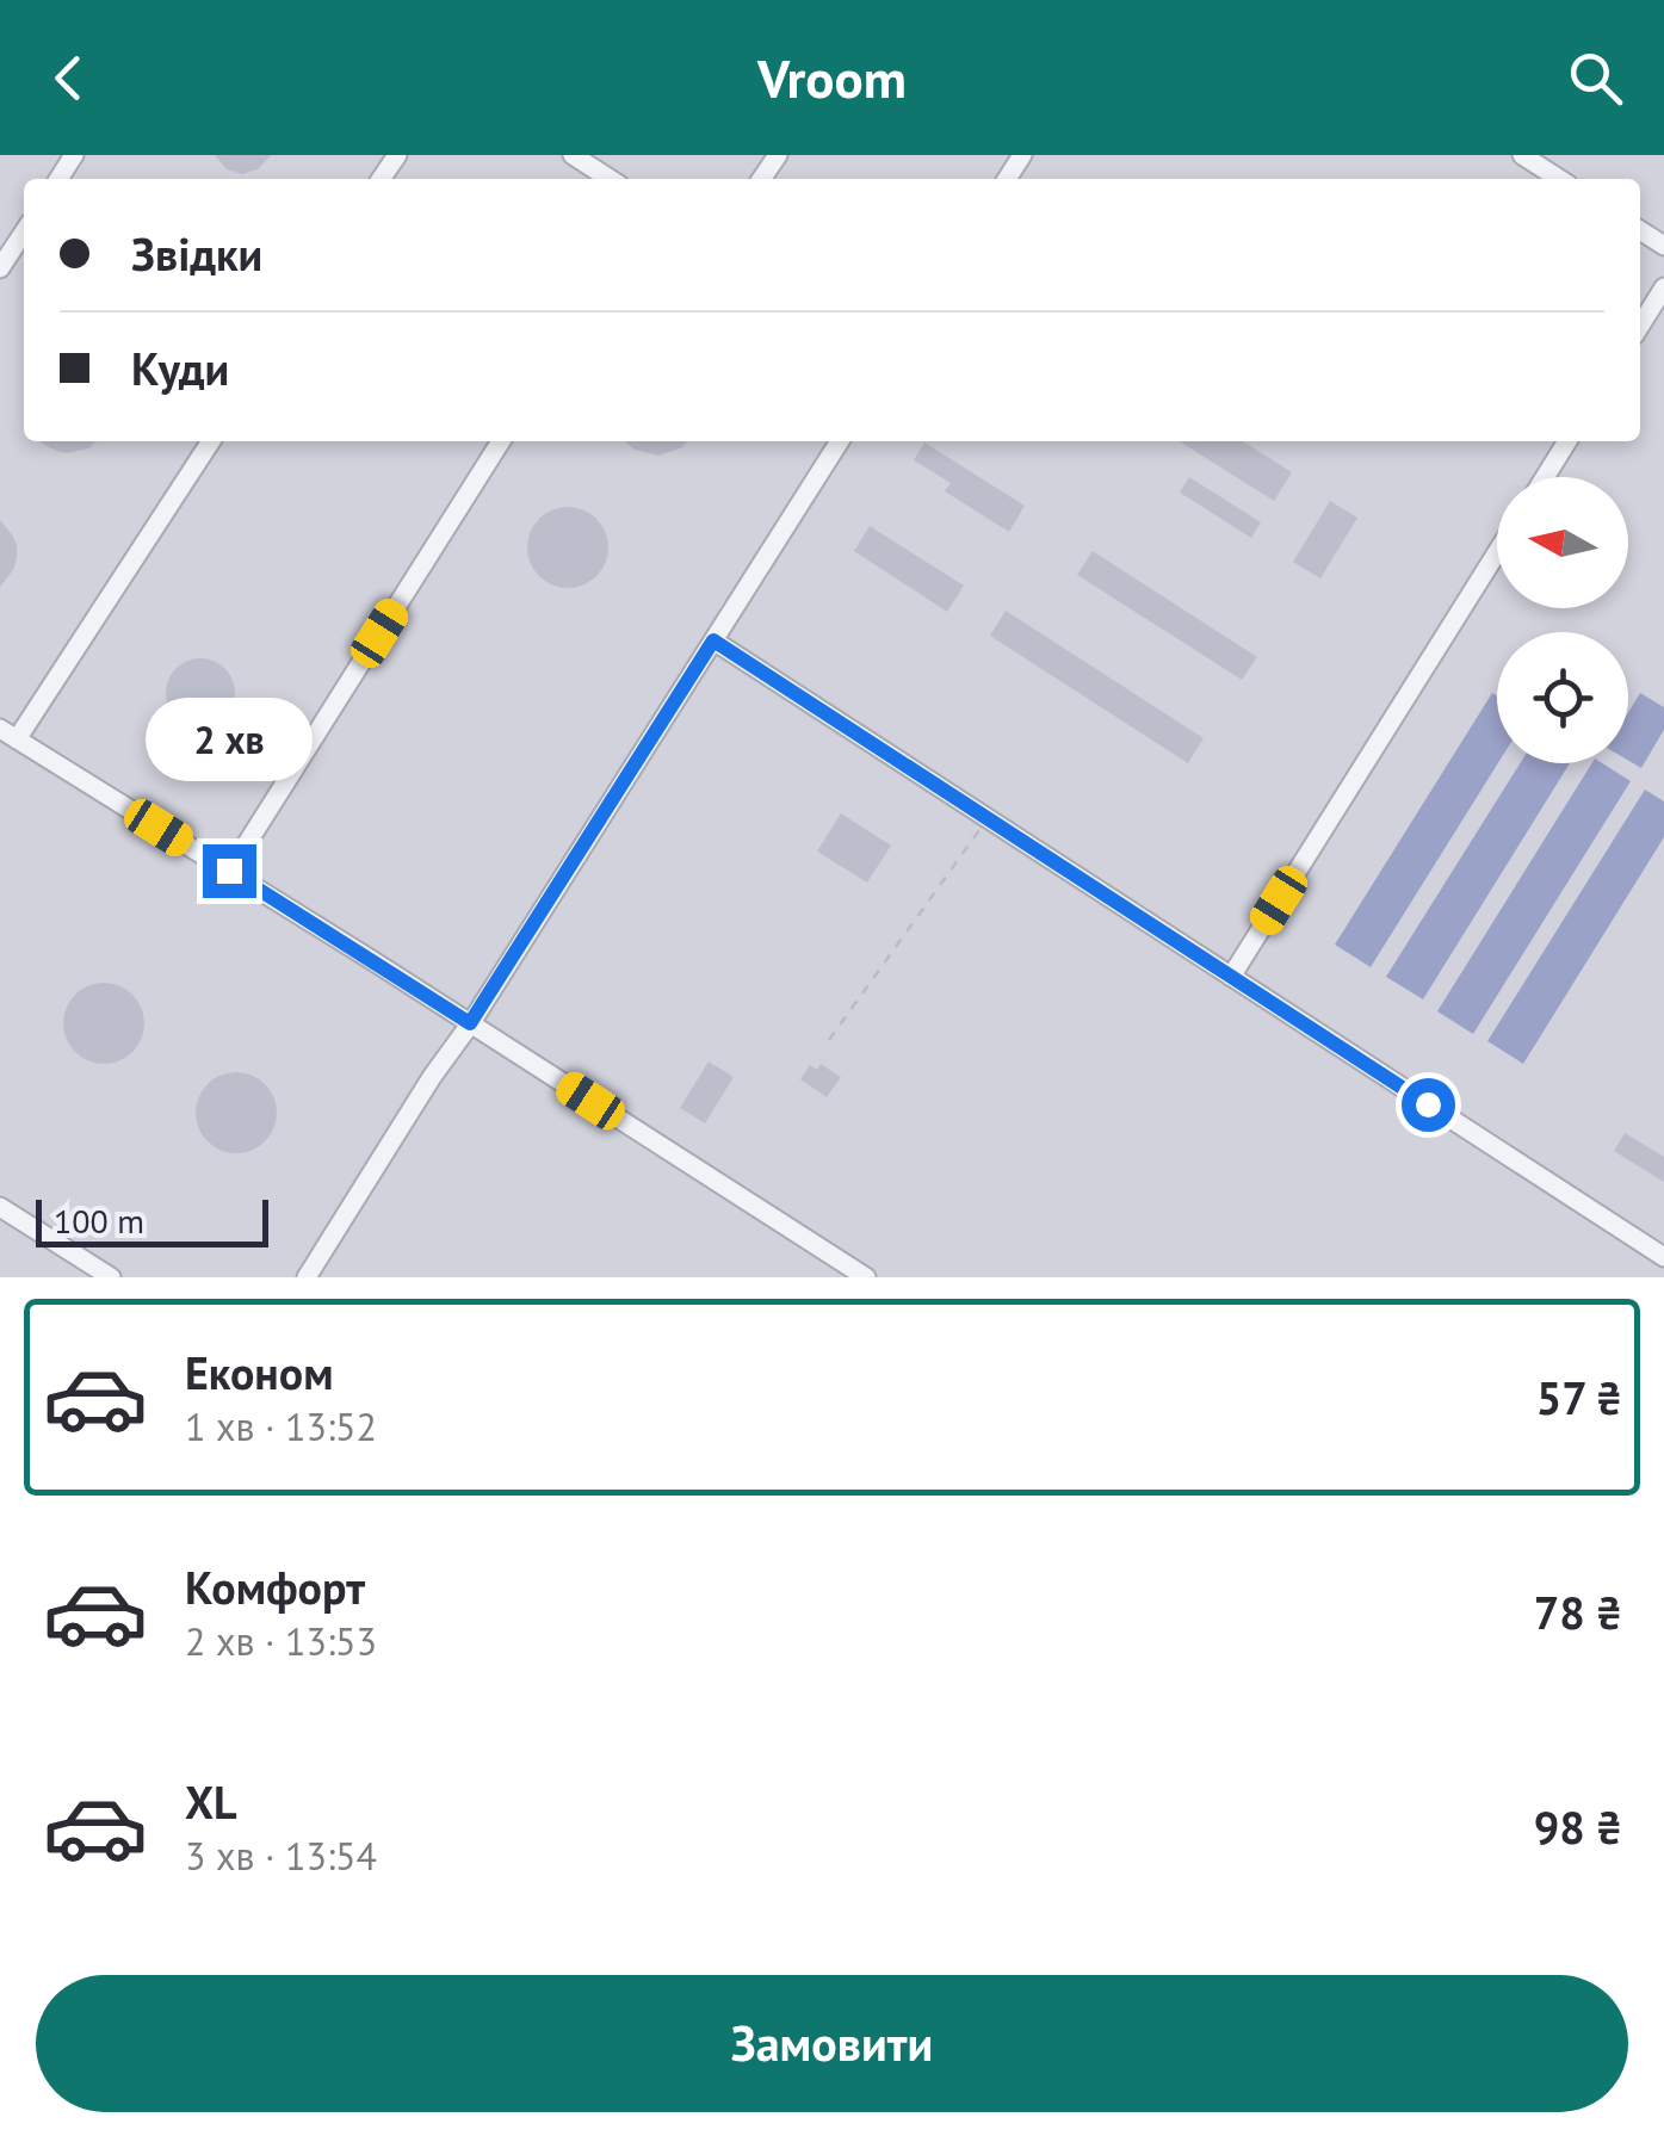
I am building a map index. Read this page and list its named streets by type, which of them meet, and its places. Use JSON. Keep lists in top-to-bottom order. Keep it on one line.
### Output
{"scale_bar":"100 m","north":"left","page":{"header":"Vroom","banner":["Звідки","Куди"],"bubble":"2 хв","scale":"100 m","list":[{"name":"Економ","note":"1 хв · 13:52","value":"57 ₴"},{"name":"Комфорт","note":"2 хв · 13:53","value":"78 ₴"},{"name":"XL","note":"3 хв · 13:54","value":"98 ₴"}],"buttons":"Замовити"}}
